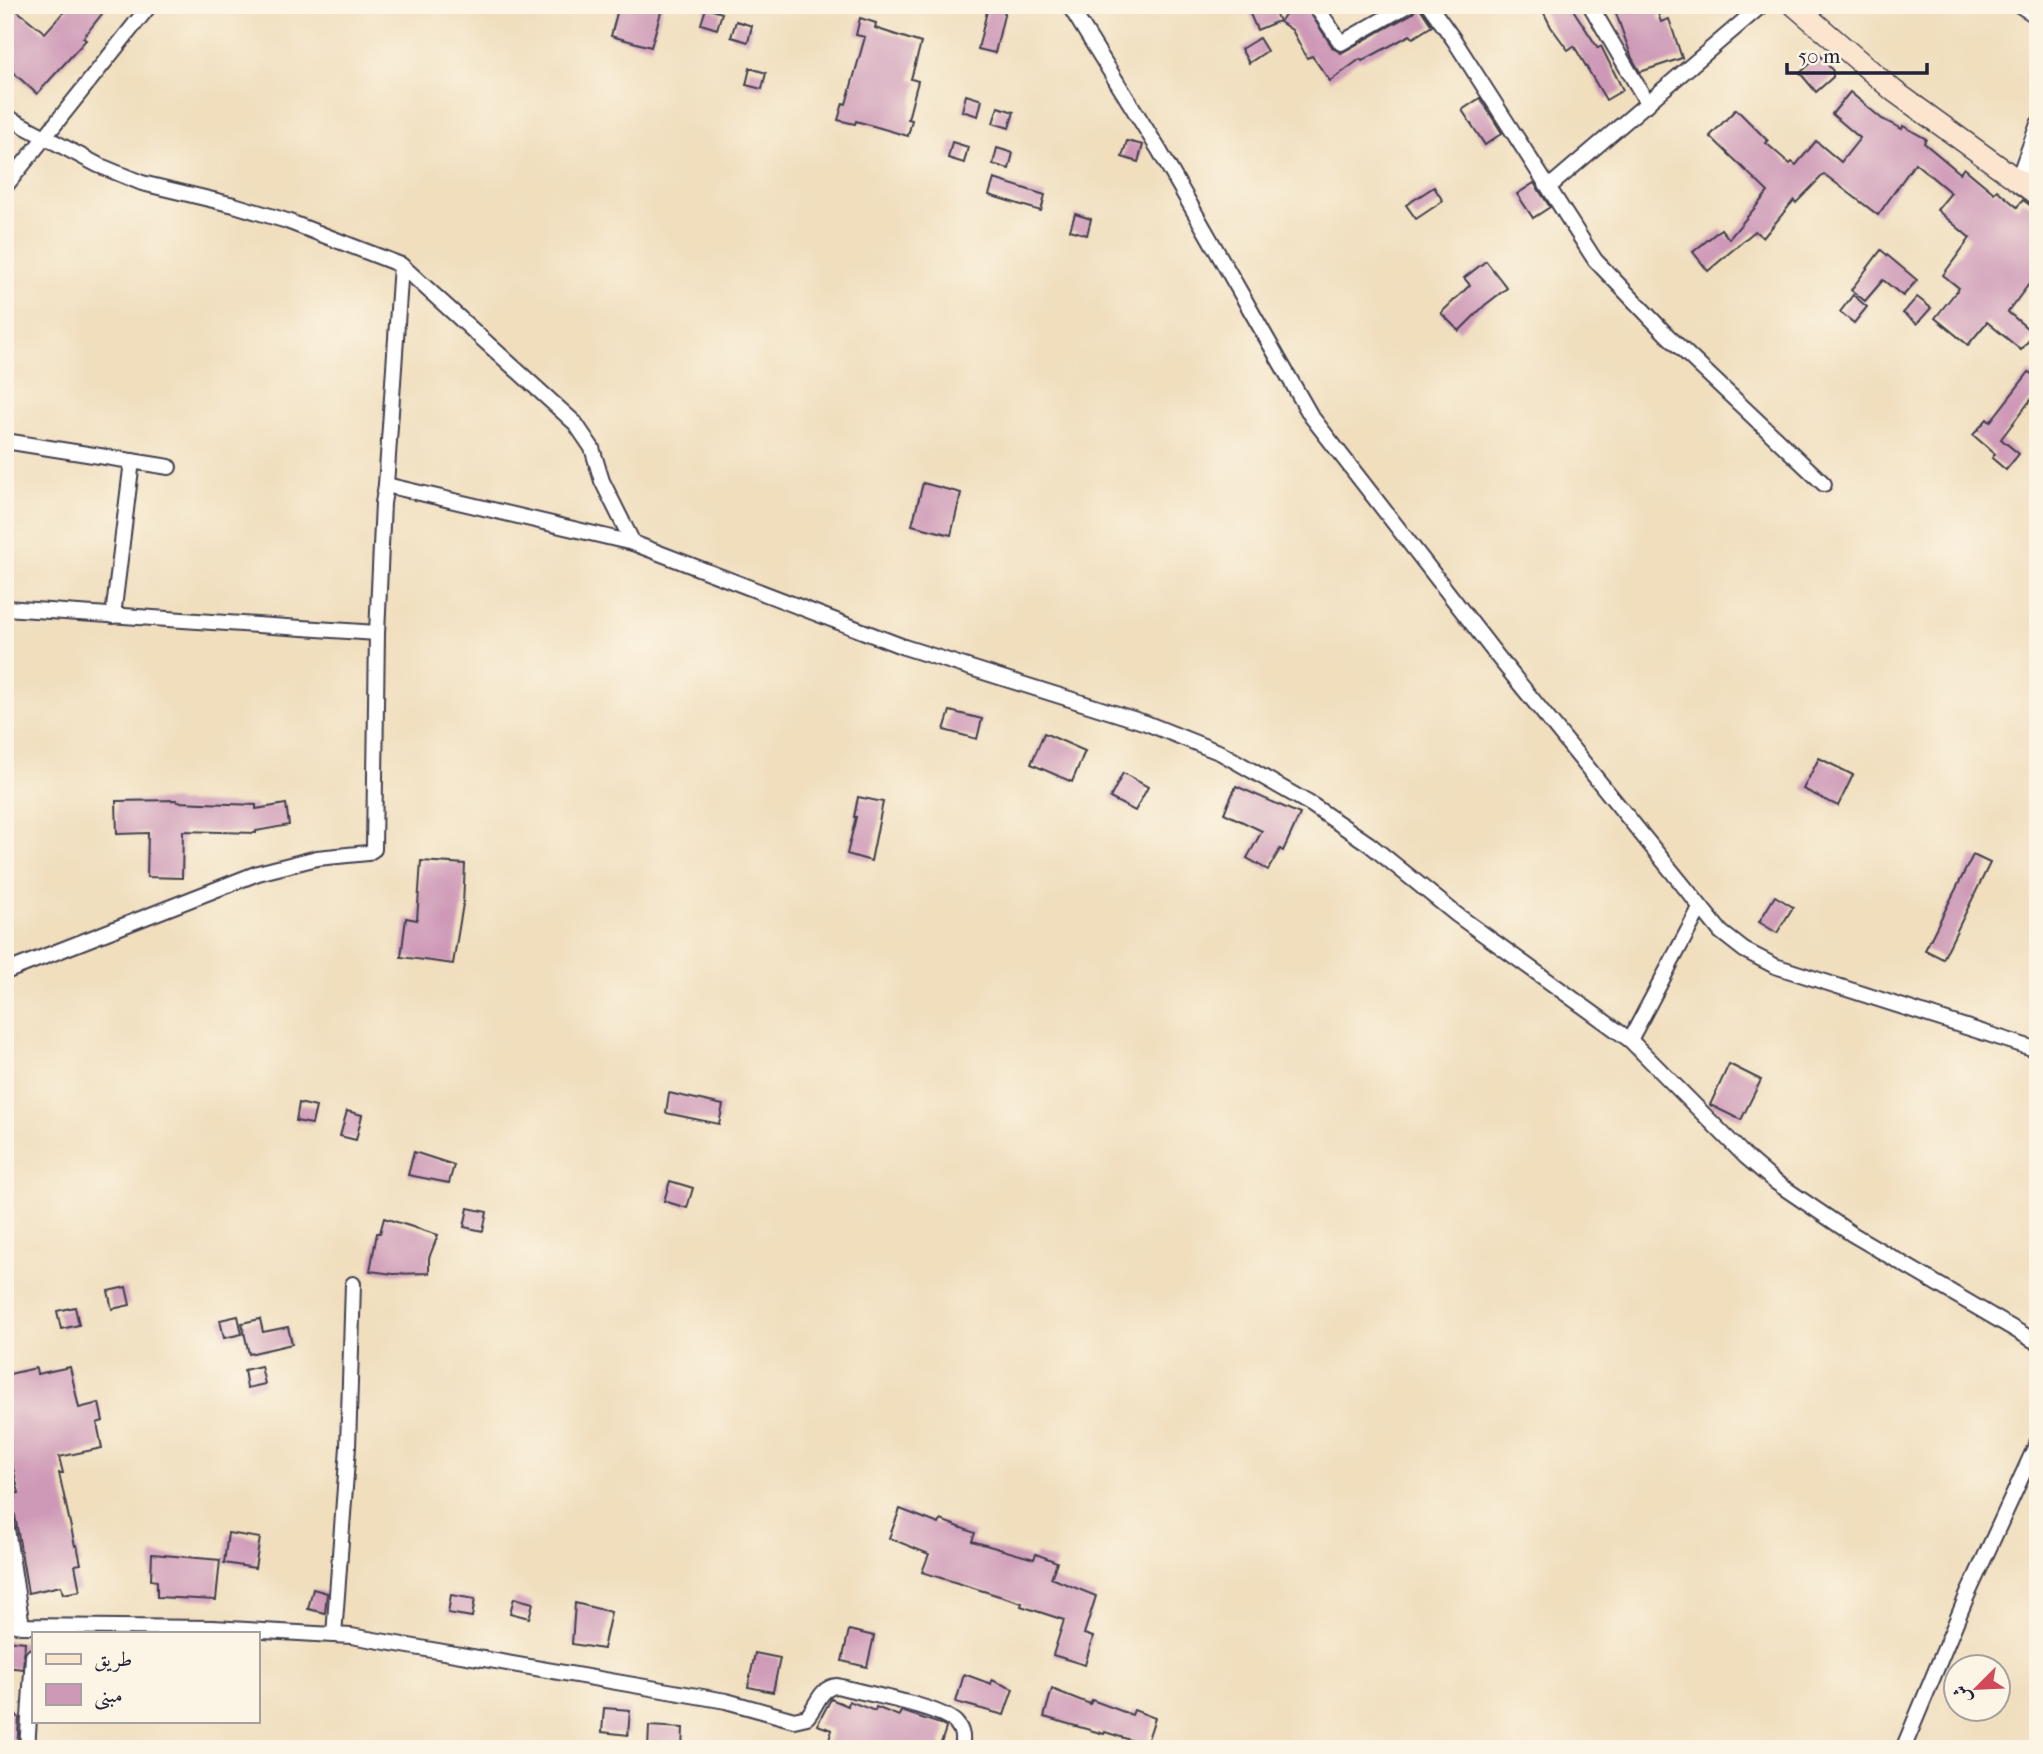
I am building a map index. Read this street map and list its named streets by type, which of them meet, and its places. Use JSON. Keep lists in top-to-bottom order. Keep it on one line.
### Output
{"legend":["طريق","مبنى"],"scale_bar":"50 m","north":"bottom left"}
